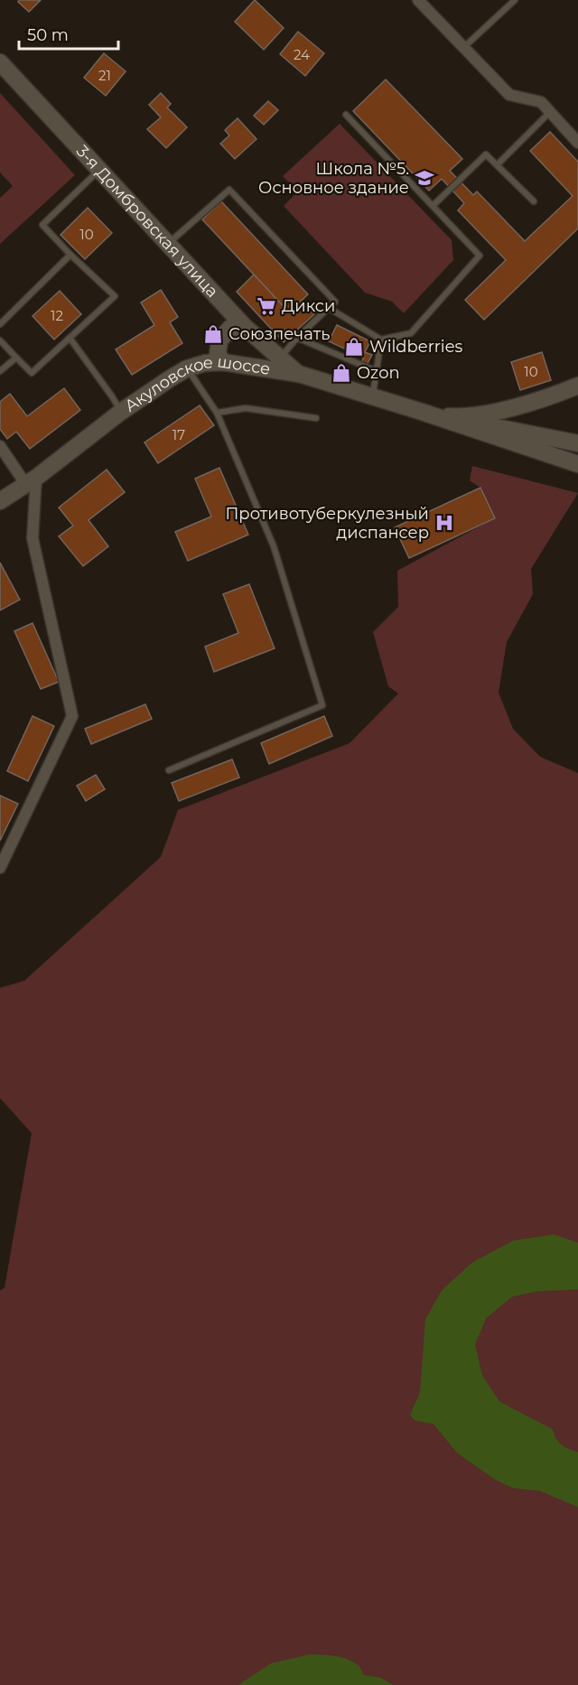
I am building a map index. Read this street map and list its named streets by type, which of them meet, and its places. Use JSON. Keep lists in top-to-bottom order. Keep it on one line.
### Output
{"streets":{"street":["3-я Домбровская улица","Акуловское шоссе"]},"crossings":[["3-я Домбровская улица","Акуловское шоссе"]],"places":{"school or university":["Школа №5. Основное здание"],"supermarket":["Дикси"],"shop":["Союзпечать","Wildberries","Ozon"],"hospital":["Противотуберкулезный диспансер"]},"house_numbers":["24","21","10","12","10","17"],"scale_bar":"50 m"}
